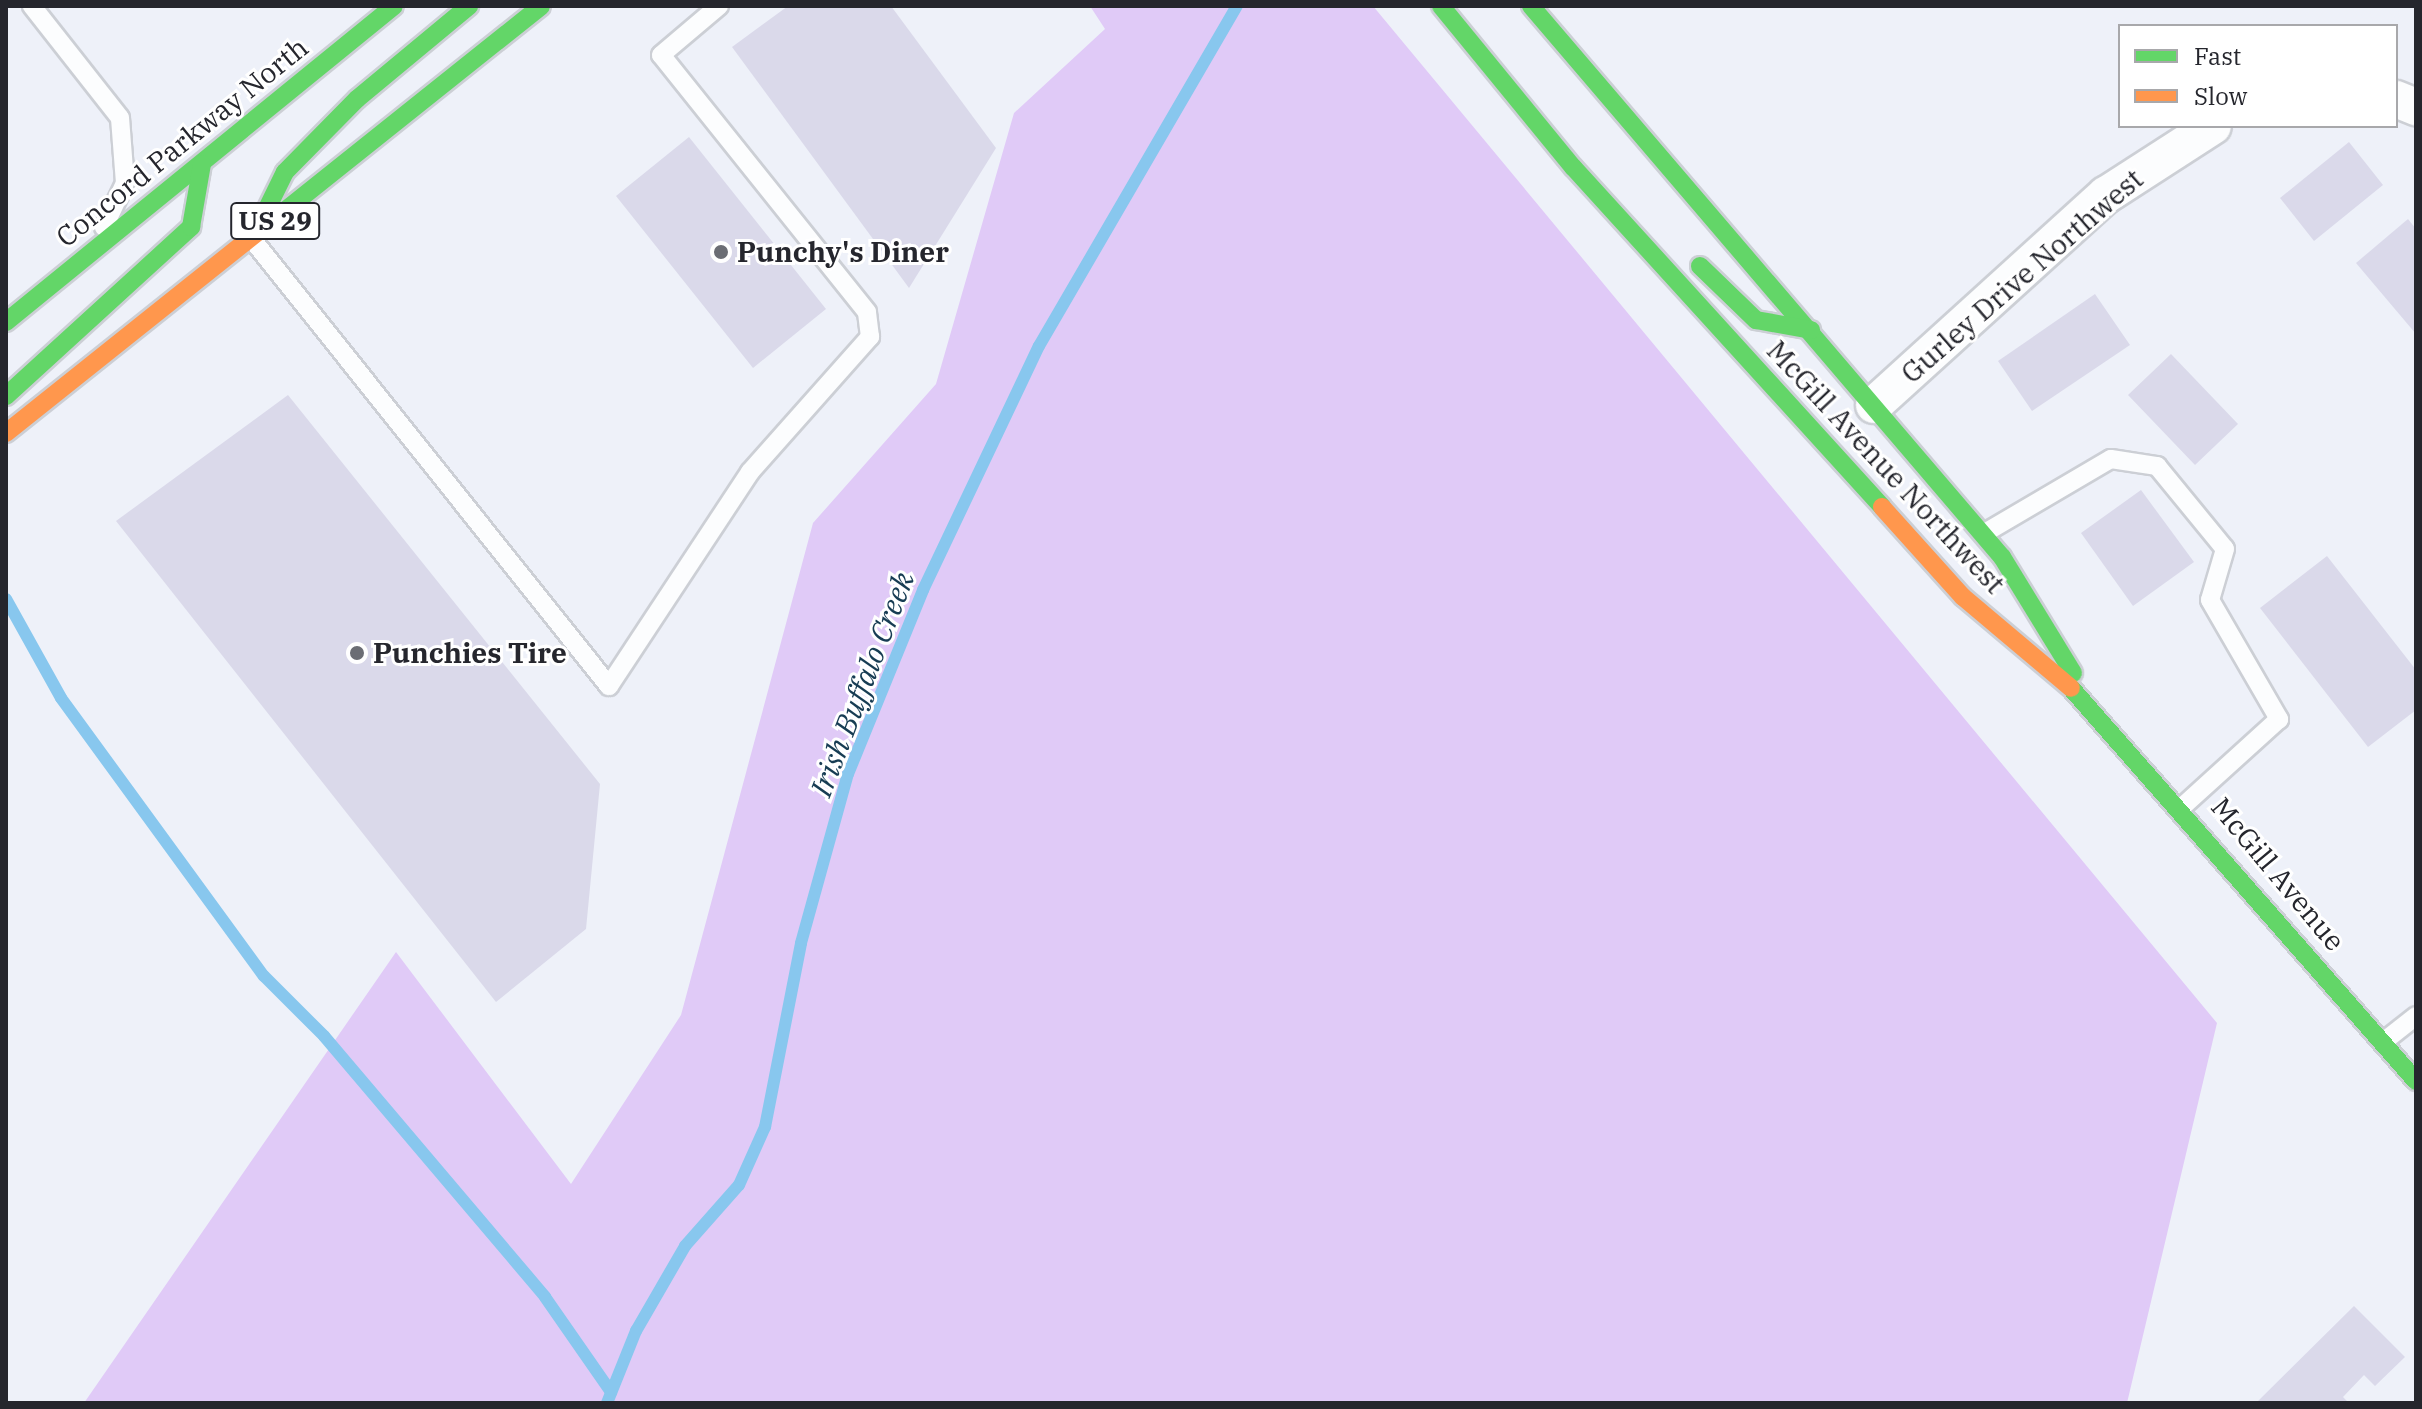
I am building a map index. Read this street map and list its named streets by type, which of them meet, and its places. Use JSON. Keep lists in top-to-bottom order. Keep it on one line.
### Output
{"streets":{"main road":["Concord Parkway North","US 29","McGill Avenue Northwest","McGill Avenue"],"street":["Gurley Drive Northwest"]},"crossings":[["Gurley Drive Northwest","McGill Avenue Northwest"],["McGill Avenue Northwest","McGill Avenue"]],"water":["Irish Buffalo Creek"],"places":["Punchy's Diner","Punchies Tire"],"legend":["Fast","Slow"]}
